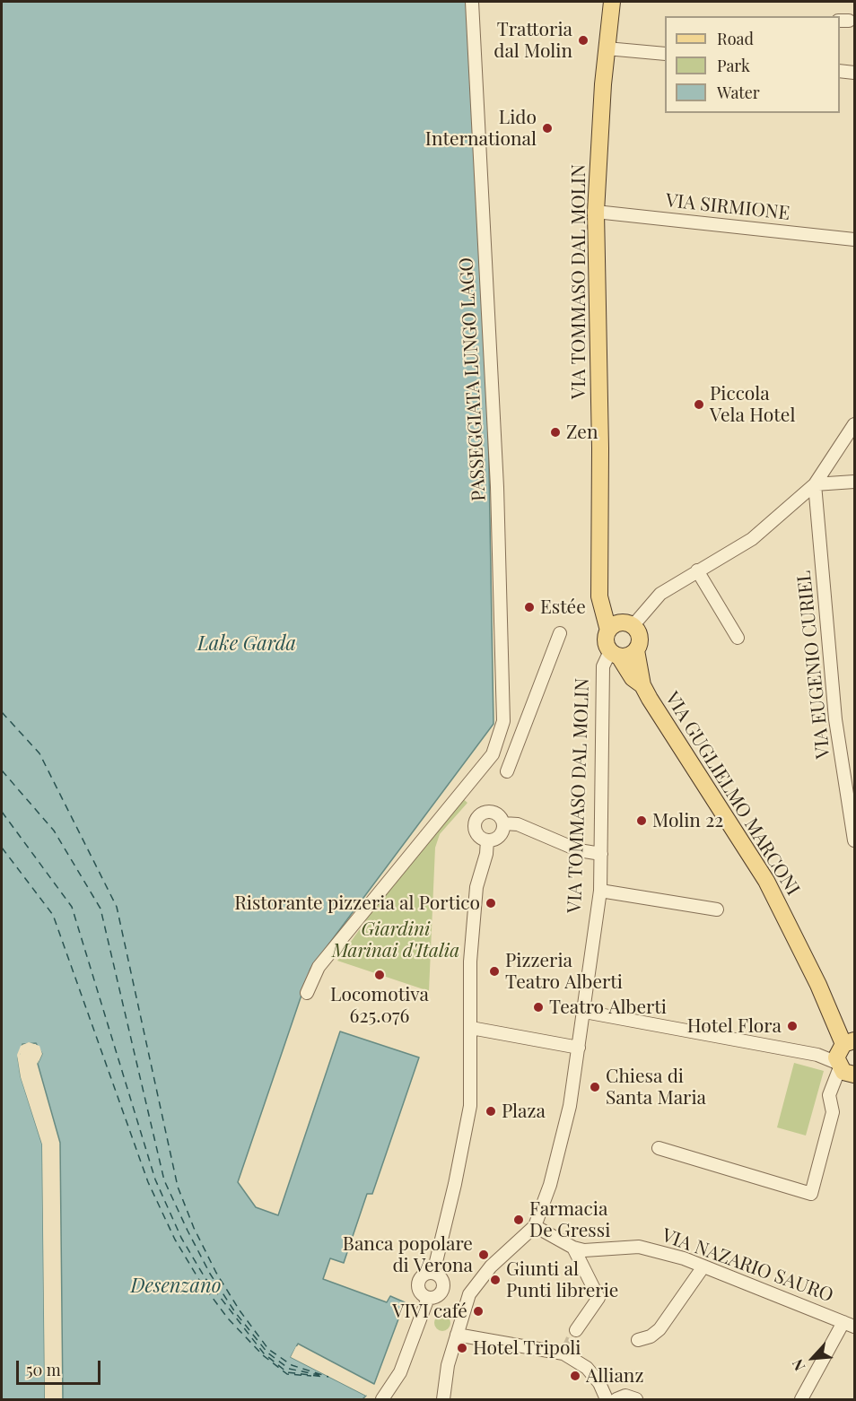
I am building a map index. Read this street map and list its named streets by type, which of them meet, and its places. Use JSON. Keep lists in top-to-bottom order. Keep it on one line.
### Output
{"streets":{"main road":["VIA TOMMASO DAL MOLIN","VIA GUGLIELMO MARCONI"],"street":["VIA SIRMIONE","PASSEGGIATA LUNGO LAGO","VIA EUGENIO CURIEL","VIA NAZARIO SAURO"]},"crossings":[["VIA SIRMIONE","VIA TOMMASO DAL MOLIN"],["VIA TOMMASO DAL MOLIN","VIA GUGLIELMO MARCONI"],["VIA TOMMASO DAL MOLIN","VIA NAZARIO SAURO"]],"water":["Lake Garda","Desenzano"],"parks":["Giardini Marinai d'Italia"],"places":["Trattoria dal Molin","Lido International","Piccola Vela Hotel","Zen","Estée","Molin 22","Ristorante pizzeria al Portico","Pizzeria Teatro Alberti","Locomotiva 625.076","Teatro Alberti","Hotel Flora","Chiesa di Santa Maria","Plaza","Farmacia De Gressi","Banca popolare di Verona","Giunti al Punti librerie","VIVI café","Hotel Tripoli","Allianz"],"legend":["Road","Park","Water"],"scale_bar":"50 m","north":"bottom left"}
